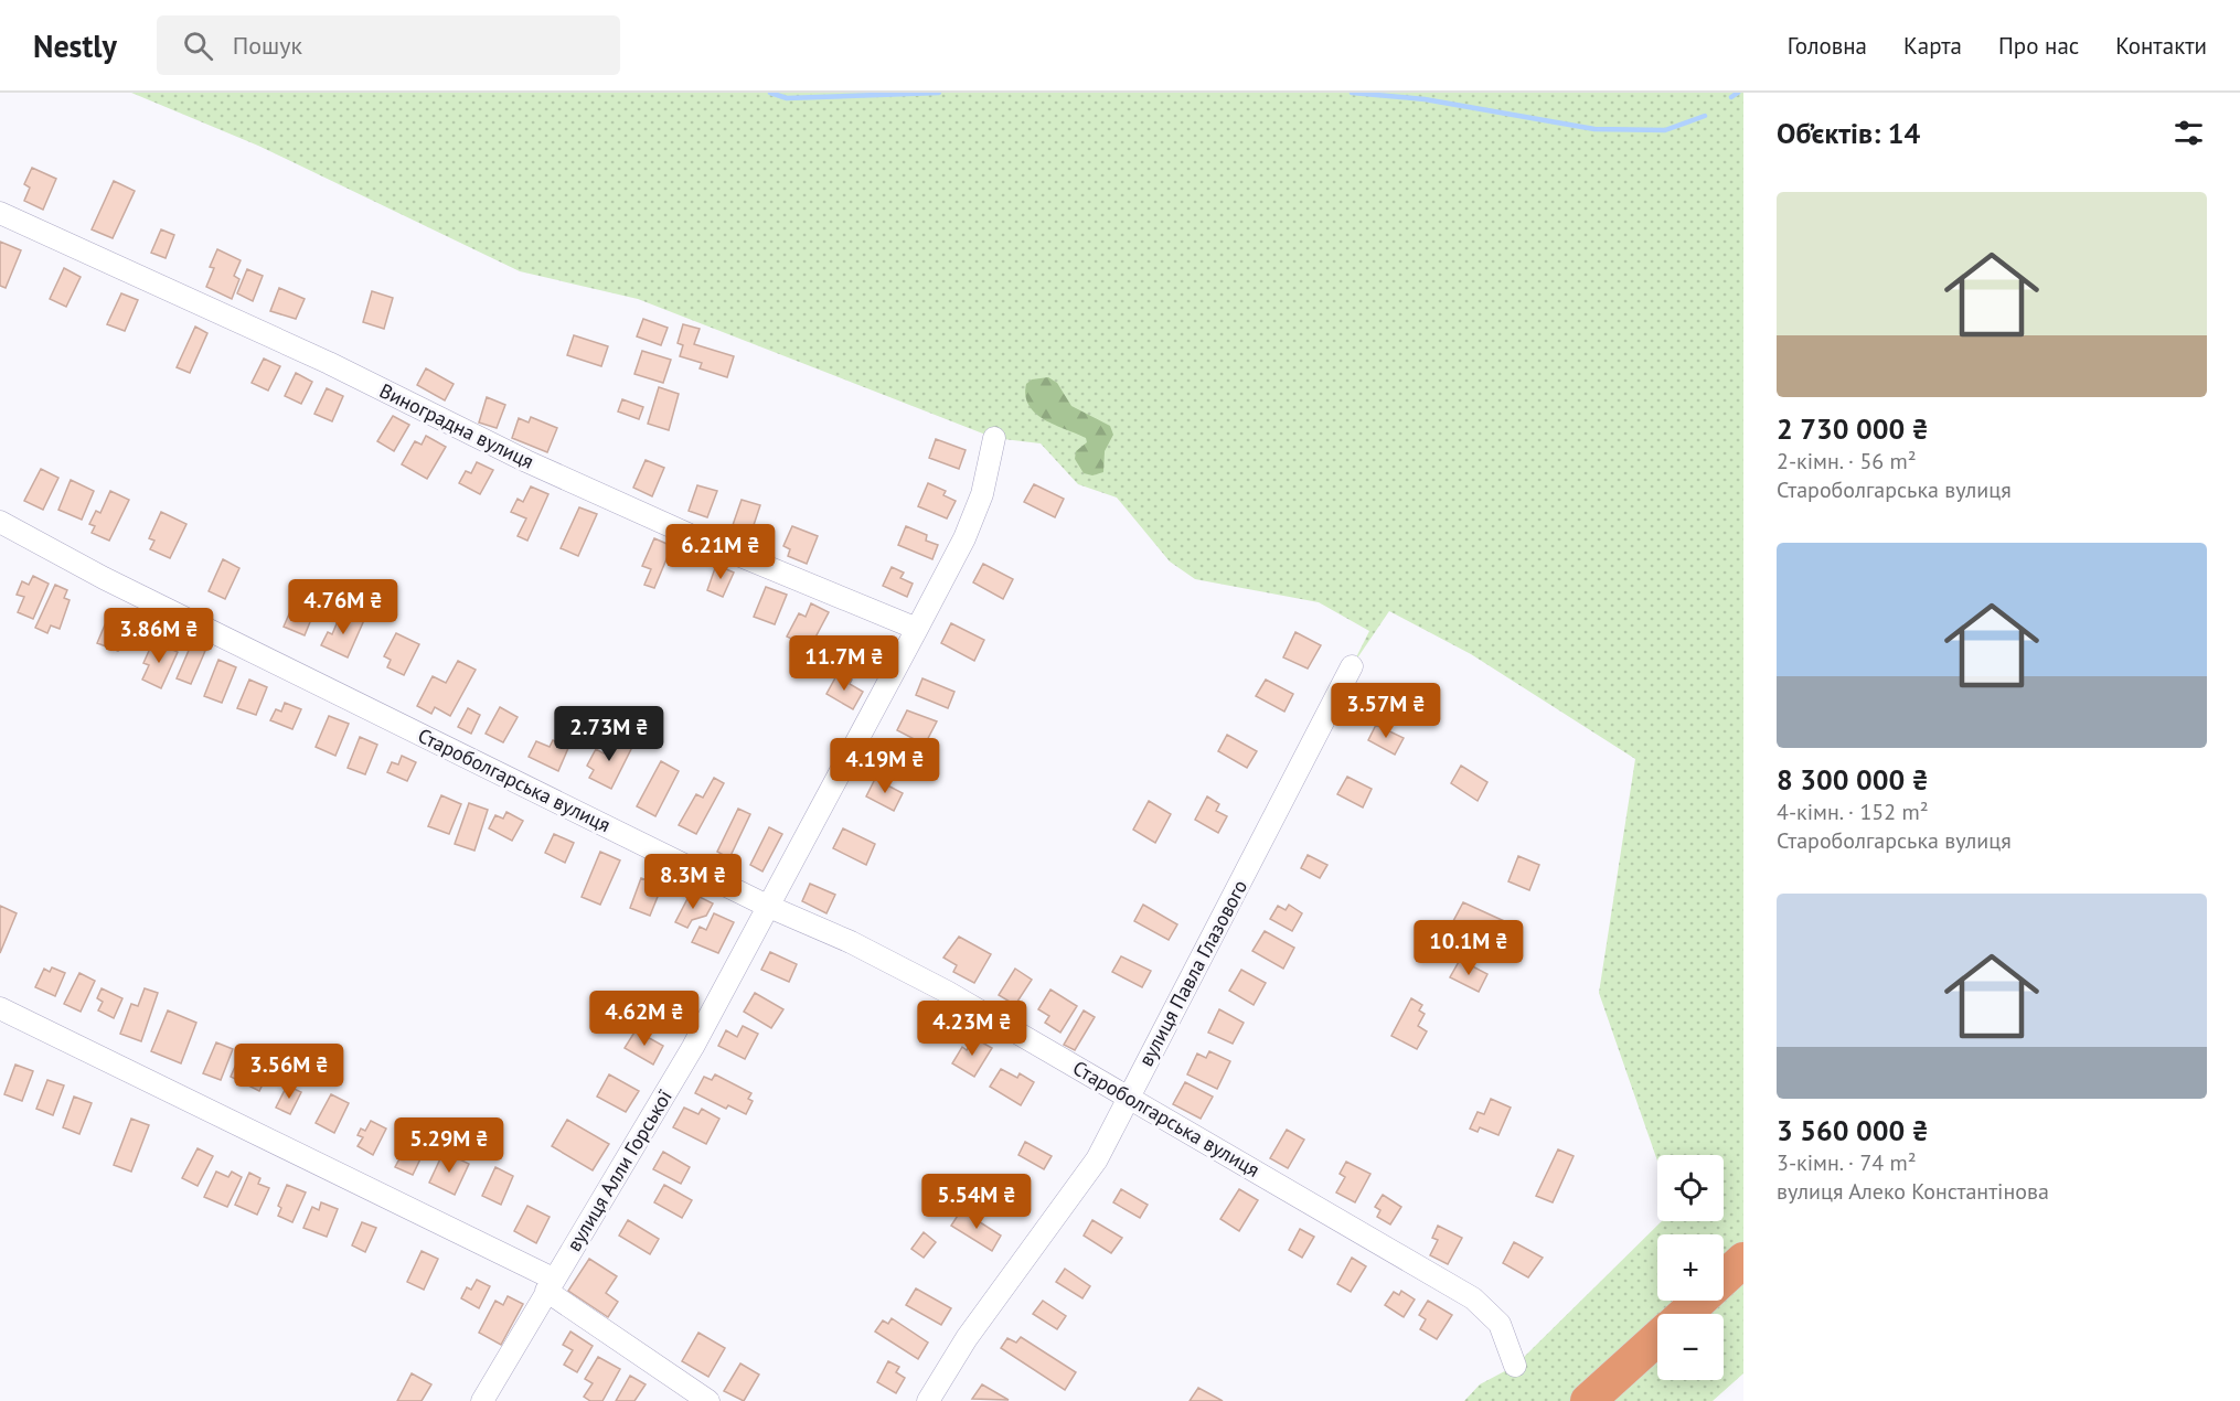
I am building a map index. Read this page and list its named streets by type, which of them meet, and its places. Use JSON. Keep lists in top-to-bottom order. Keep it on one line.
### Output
{"streets":{"street":["Виноградна вулиця","Староболгарська вулиця","вулиця Павла Глазового","вулиця Алли Горської"]},"crossings":[["Виноградна вулиця","вулиця Алли Горської"],["Староболгарська вулиця","вулиця Павла Глазового"],["Староболгарська вулиця","вулиця Алли Горської"]],"page":{"header":"Nestly","search":"Пошук","nav":["Головна","Карта","Про нас","Контакти"],"heading":"Об’єктів: 14","list":[{"name":"2 730 000 ₴","note":"2-кімн. · 56 m² · Староболгарська вулиця"},{"name":"8 300 000 ₴","note":"4-кімн. · 152 m² · Староболгарська вулиця"},{"name":"3 560 000 ₴","note":"3-кімн. · 74 m² · вулиця Алеко Константінова"}],"price":["6.21M ₴","4.76M ₴","3.86M ₴","11.7M ₴","3.57M ₴","2.73M ₴","4.19M ₴","8.3M ₴","10.1M ₴","4.62M ₴","4.23M ₴","3.56M ₴","5.29M ₴","5.54M ₴"],"map_buttons":["+","−"]}}
